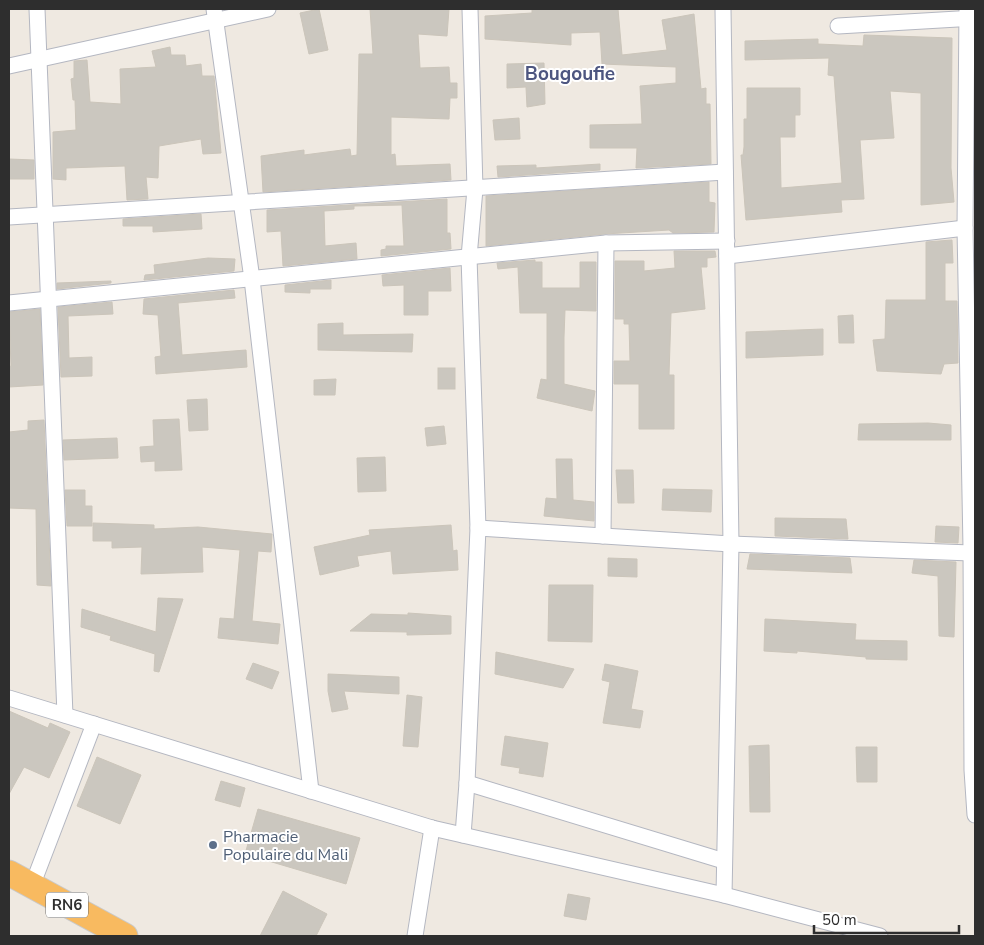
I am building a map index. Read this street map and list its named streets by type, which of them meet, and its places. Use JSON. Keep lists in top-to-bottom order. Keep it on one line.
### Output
{"streets":{"highway":["RN6"]},"districts":["Bougoufie"],"places":["Pharmacie Populaire du Mali"],"scale_bar":"50 m"}
